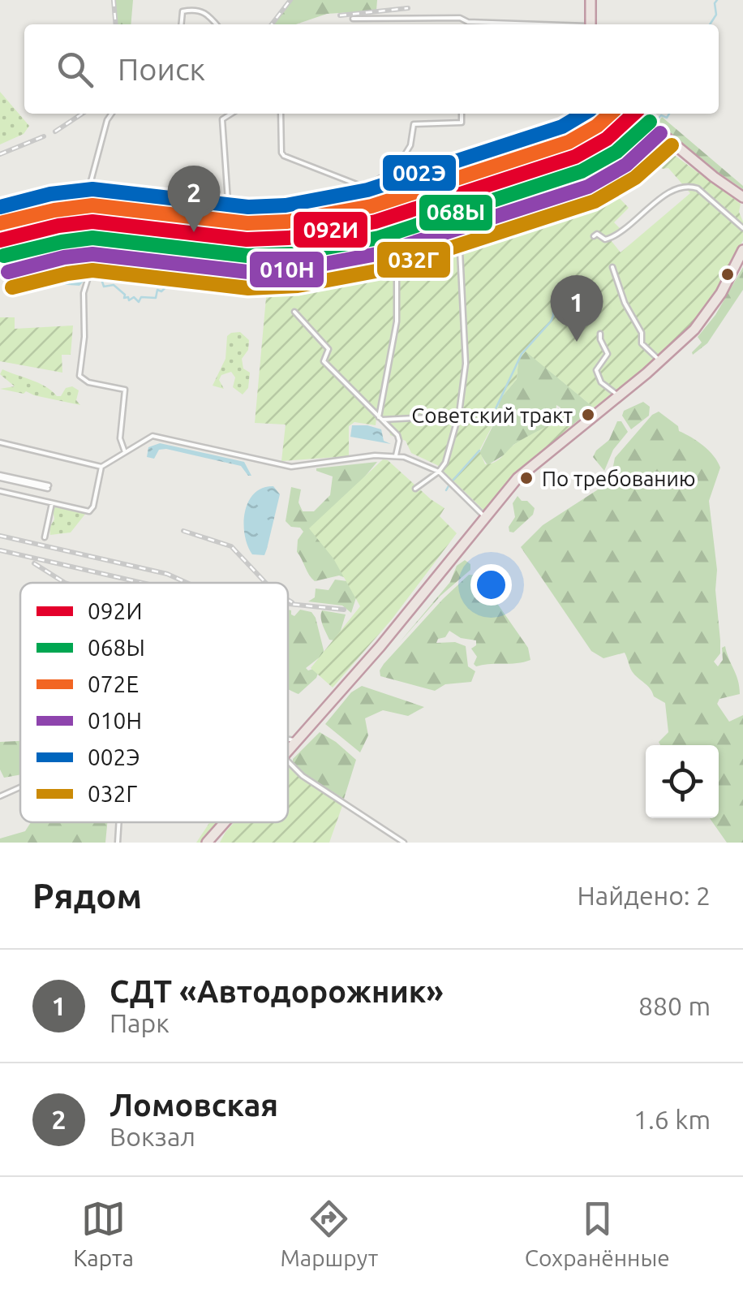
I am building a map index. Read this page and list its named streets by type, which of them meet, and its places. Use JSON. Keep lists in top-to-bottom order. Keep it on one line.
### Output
{"places":["Советский тракт","По требованию"],"lines":["transit line 092И","transit line 072Е","transit line 002Э","transit line 068Ы","transit line 010Н","transit line 032Г"],"legend":["092И","068Ы","072Е","010Н","002Э","032Г"],"page":{"search":"Поиск","pins":["2","1"],"heading":["Рядом","Найдено: 2"],"list":[{"mark":"1","name":"СДТ «Автодорожник»","note":"Парк","value":"880 m"},{"mark":"2","name":"Ломовская","note":"Вокзал","value":"1.6 km"}],"nav":["Карта","Маршрут","Сохранённые"]}}
